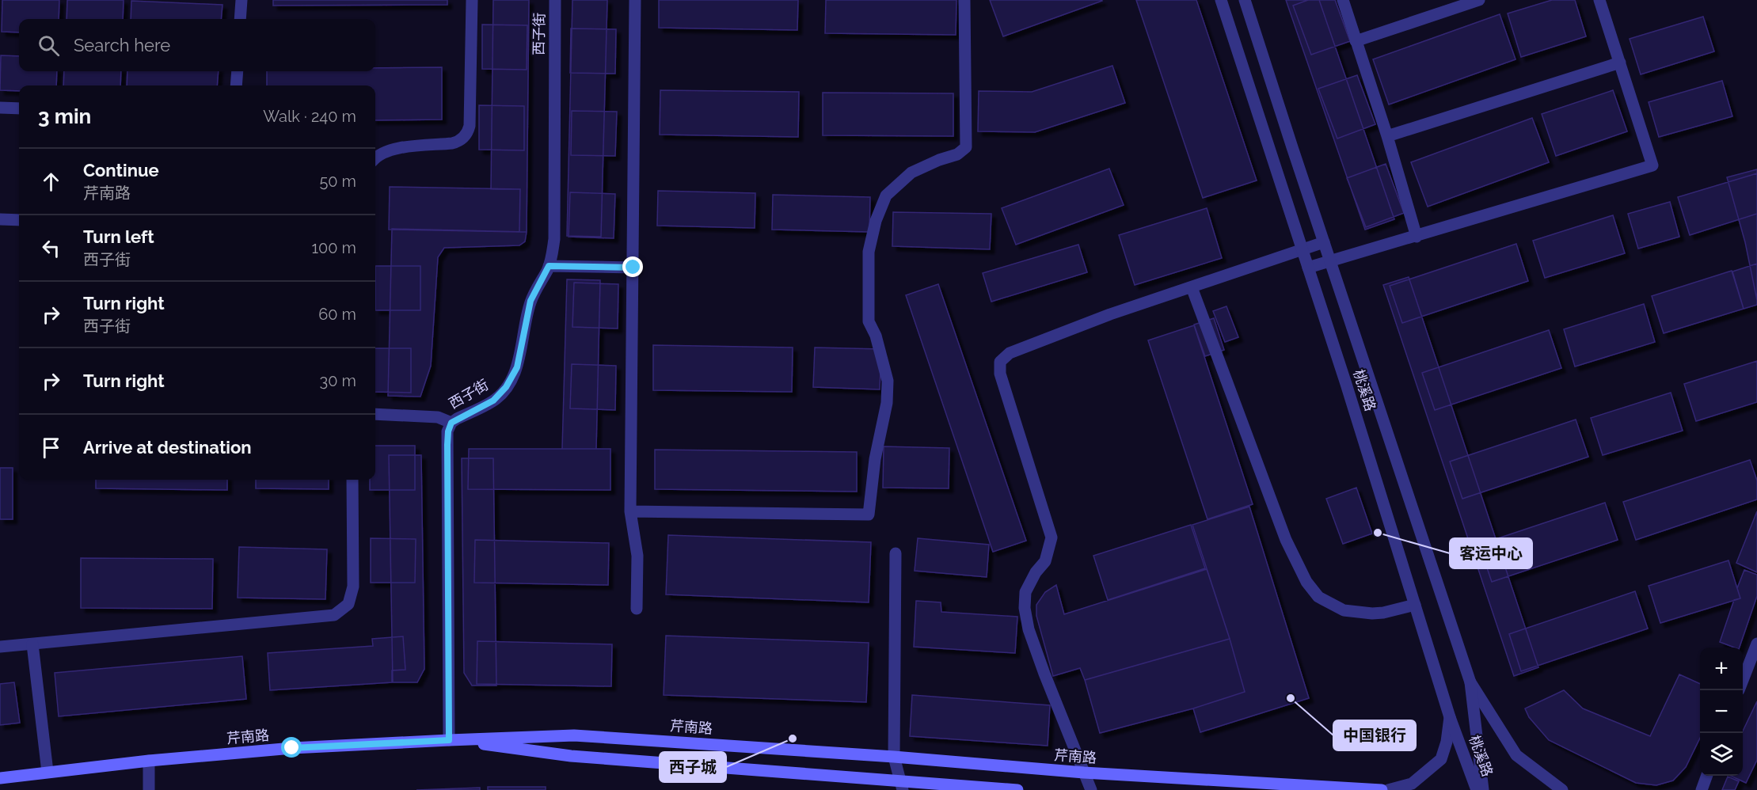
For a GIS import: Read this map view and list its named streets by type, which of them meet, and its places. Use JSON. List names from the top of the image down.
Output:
{
  "streets": {
    "main road": ["芹南路"],
    "street": ["西子街", "桃溪路"]
  },
  "crossings": [
    ["西子街", "芹南路"]
  ],
  "places": ["客运中心", "中国银行", "西子城"],
  "page": {
    "search": "Search here",
    "heading": ["3 min", "Walk · 240 m"],
    "list": [
      ["Continue", "芹南路", "50 m"],
      ["Turn left", "西子街", "100 m"],
      ["Turn right", "西子街", "60 m"],
      ["Turn right", "30 m"],
      "Arrive at destination"
    ],
    "map_buttons": ["+", "−"]
  }
}
